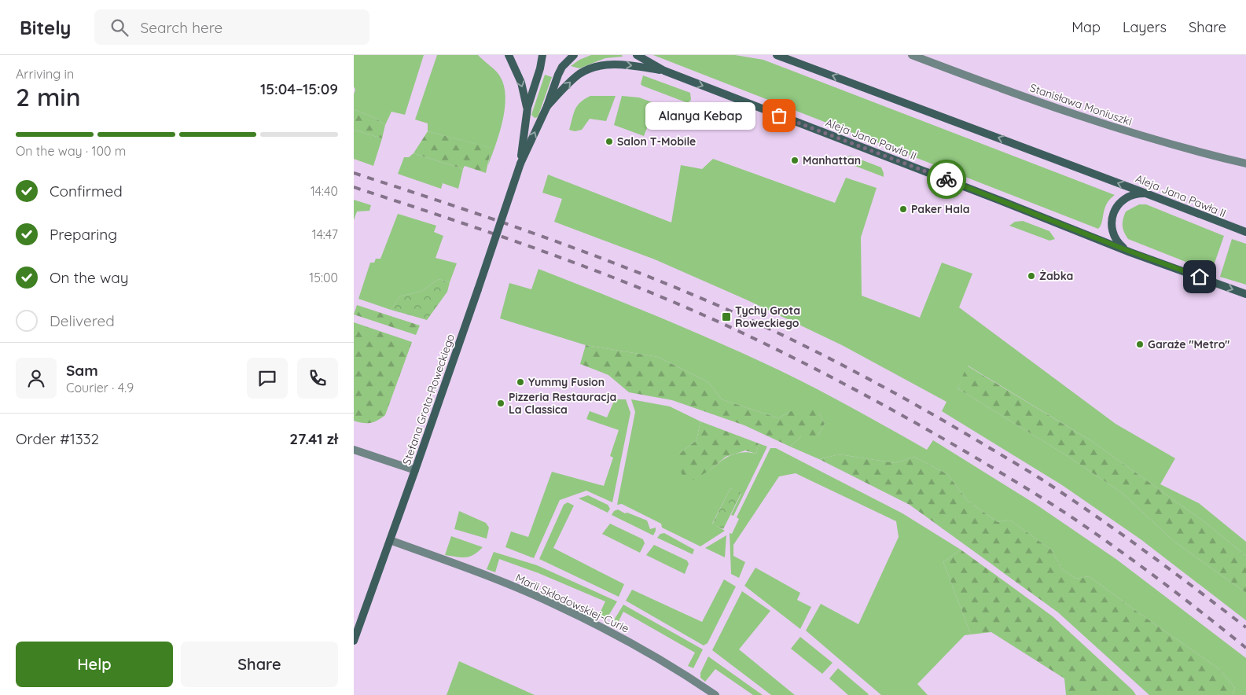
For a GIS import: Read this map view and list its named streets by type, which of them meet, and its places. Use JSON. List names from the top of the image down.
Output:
{
  "streets": {
    "street": [
      "Stanisława Moniuszki",
      "Aleja Jana Pawła II",
      "Stefana Grota-Roweckiego",
      "Marii Skłodowskiej-Curie"
    ]
  },
  "crossings": [
    ["Stefana Grota-Roweckiego", "Marii Skłodowskiej-Curie"]
  ],
  "places": {
    "other": [
      "Alanya Kebap",
      "Salon T-Mobile",
      "Manhattan",
      "Paker Hala",
      "Żabka",
      "Garaże \"Metro\"",
      "Yummy Fusion",
      "Pizzeria Restauracja La Classica"
    ],
    "transit": ["Tychy Grota Roweckiego"]
  },
  "page": {
    "header": "Bitely",
    "search": "Search here",
    "nav": ["Map", "Layers", "Share"],
    "heading": ["2 min", "Arriving in", "15:04–15:09"],
    "panel": [
      "Sam",
      "Courier · 4.9",
      "Order #1332",
      "27.41 zł"
    ],
    "bubble": "Alanya Kebap",
    "bar": "On the way · 100 m",
    "list": [
      ["Confirmed", "14:40"],
      ["Preparing", "14:47"],
      ["On the way", "15:00"],
      "Delivered"
    ],
    "buttons": ["Help", "Share"]
  }
}
